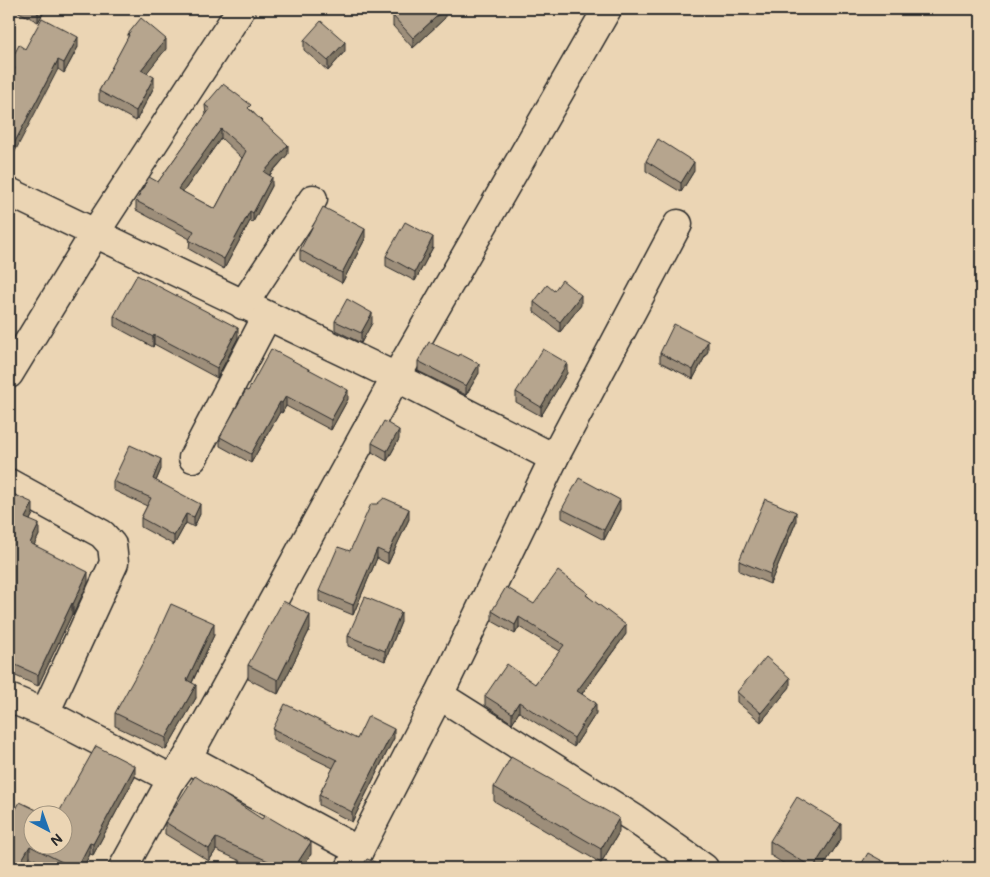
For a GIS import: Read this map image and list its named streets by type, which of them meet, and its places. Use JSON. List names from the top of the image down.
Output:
{
  "north": "bottom right"
}
